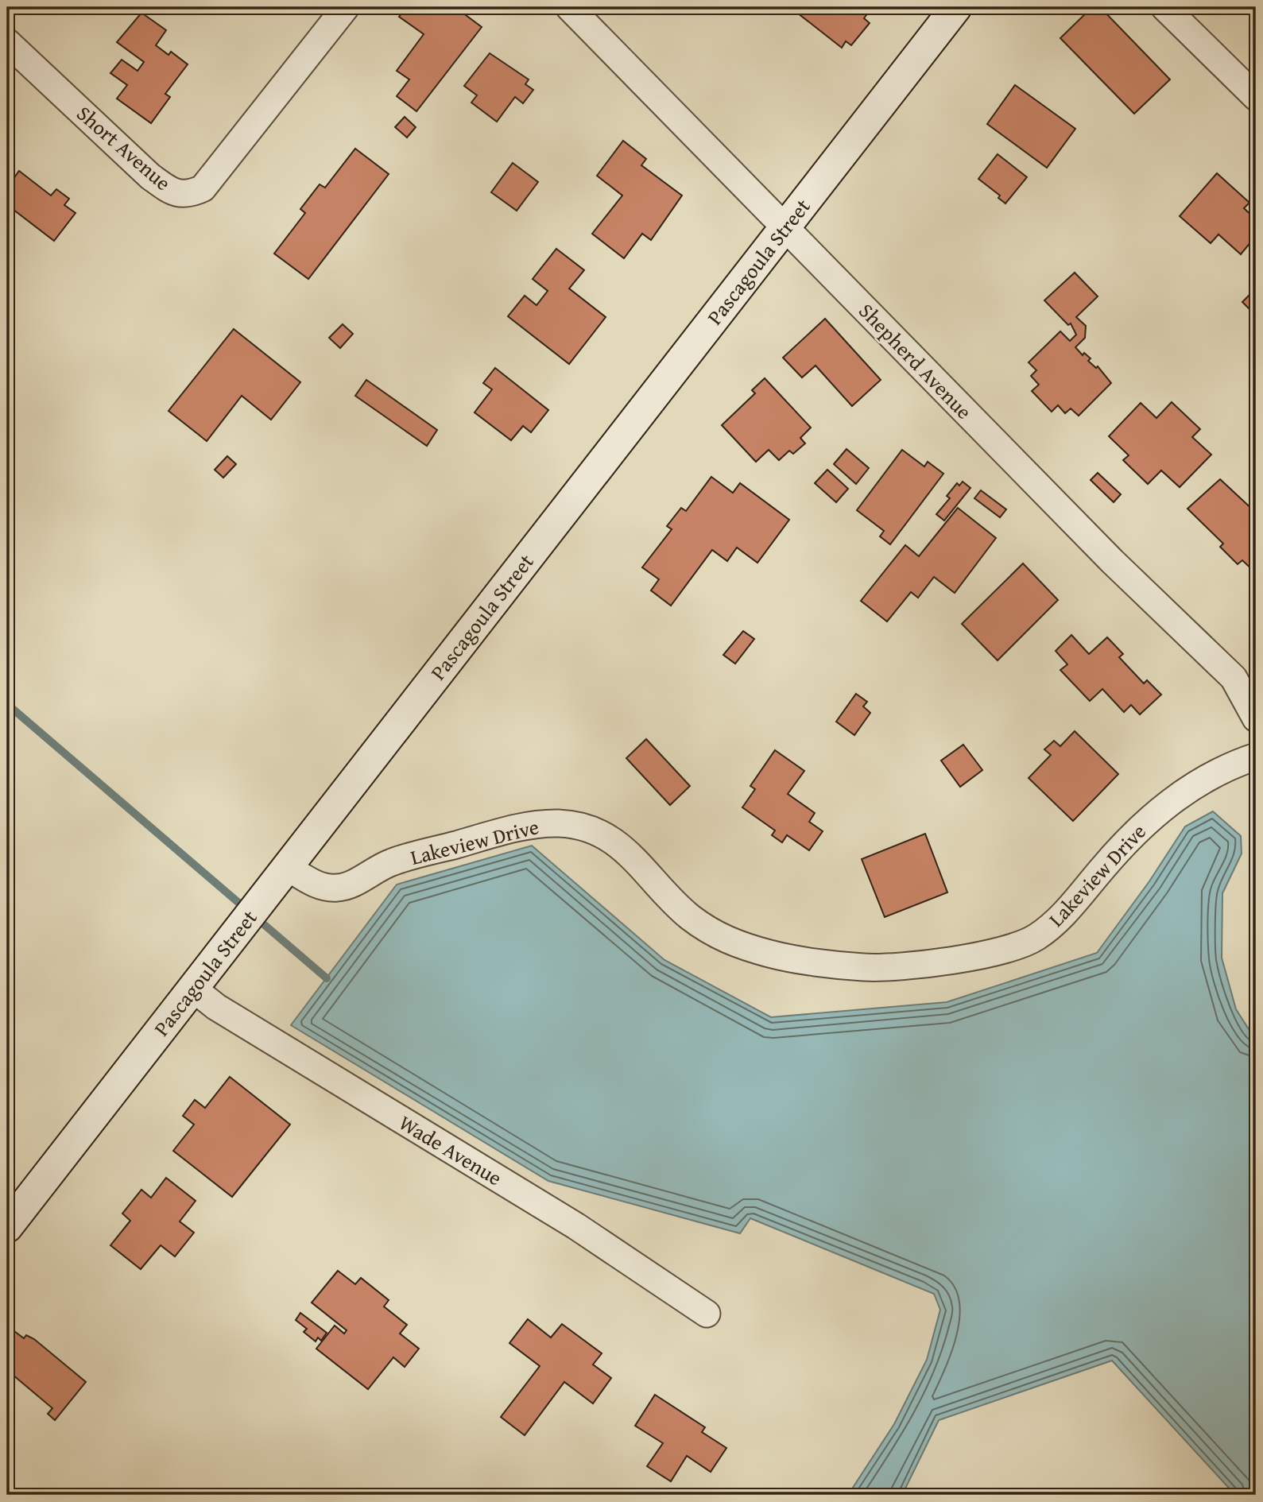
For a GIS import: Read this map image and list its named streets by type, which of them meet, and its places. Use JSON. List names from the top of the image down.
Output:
{
  "streets": {
    "street": [
      "Short Avenue",
      "Pascagoula Street",
      "Shepherd Avenue",
      "Lakeview Drive",
      "Wade Avenue"
    ]
  },
  "crossings": [
    ["Pascagoula Street", "Shepherd Avenue"],
    ["Pascagoula Street", "Lakeview Drive"],
    ["Pascagoula Street", "Wade Avenue"]
  ]
}
